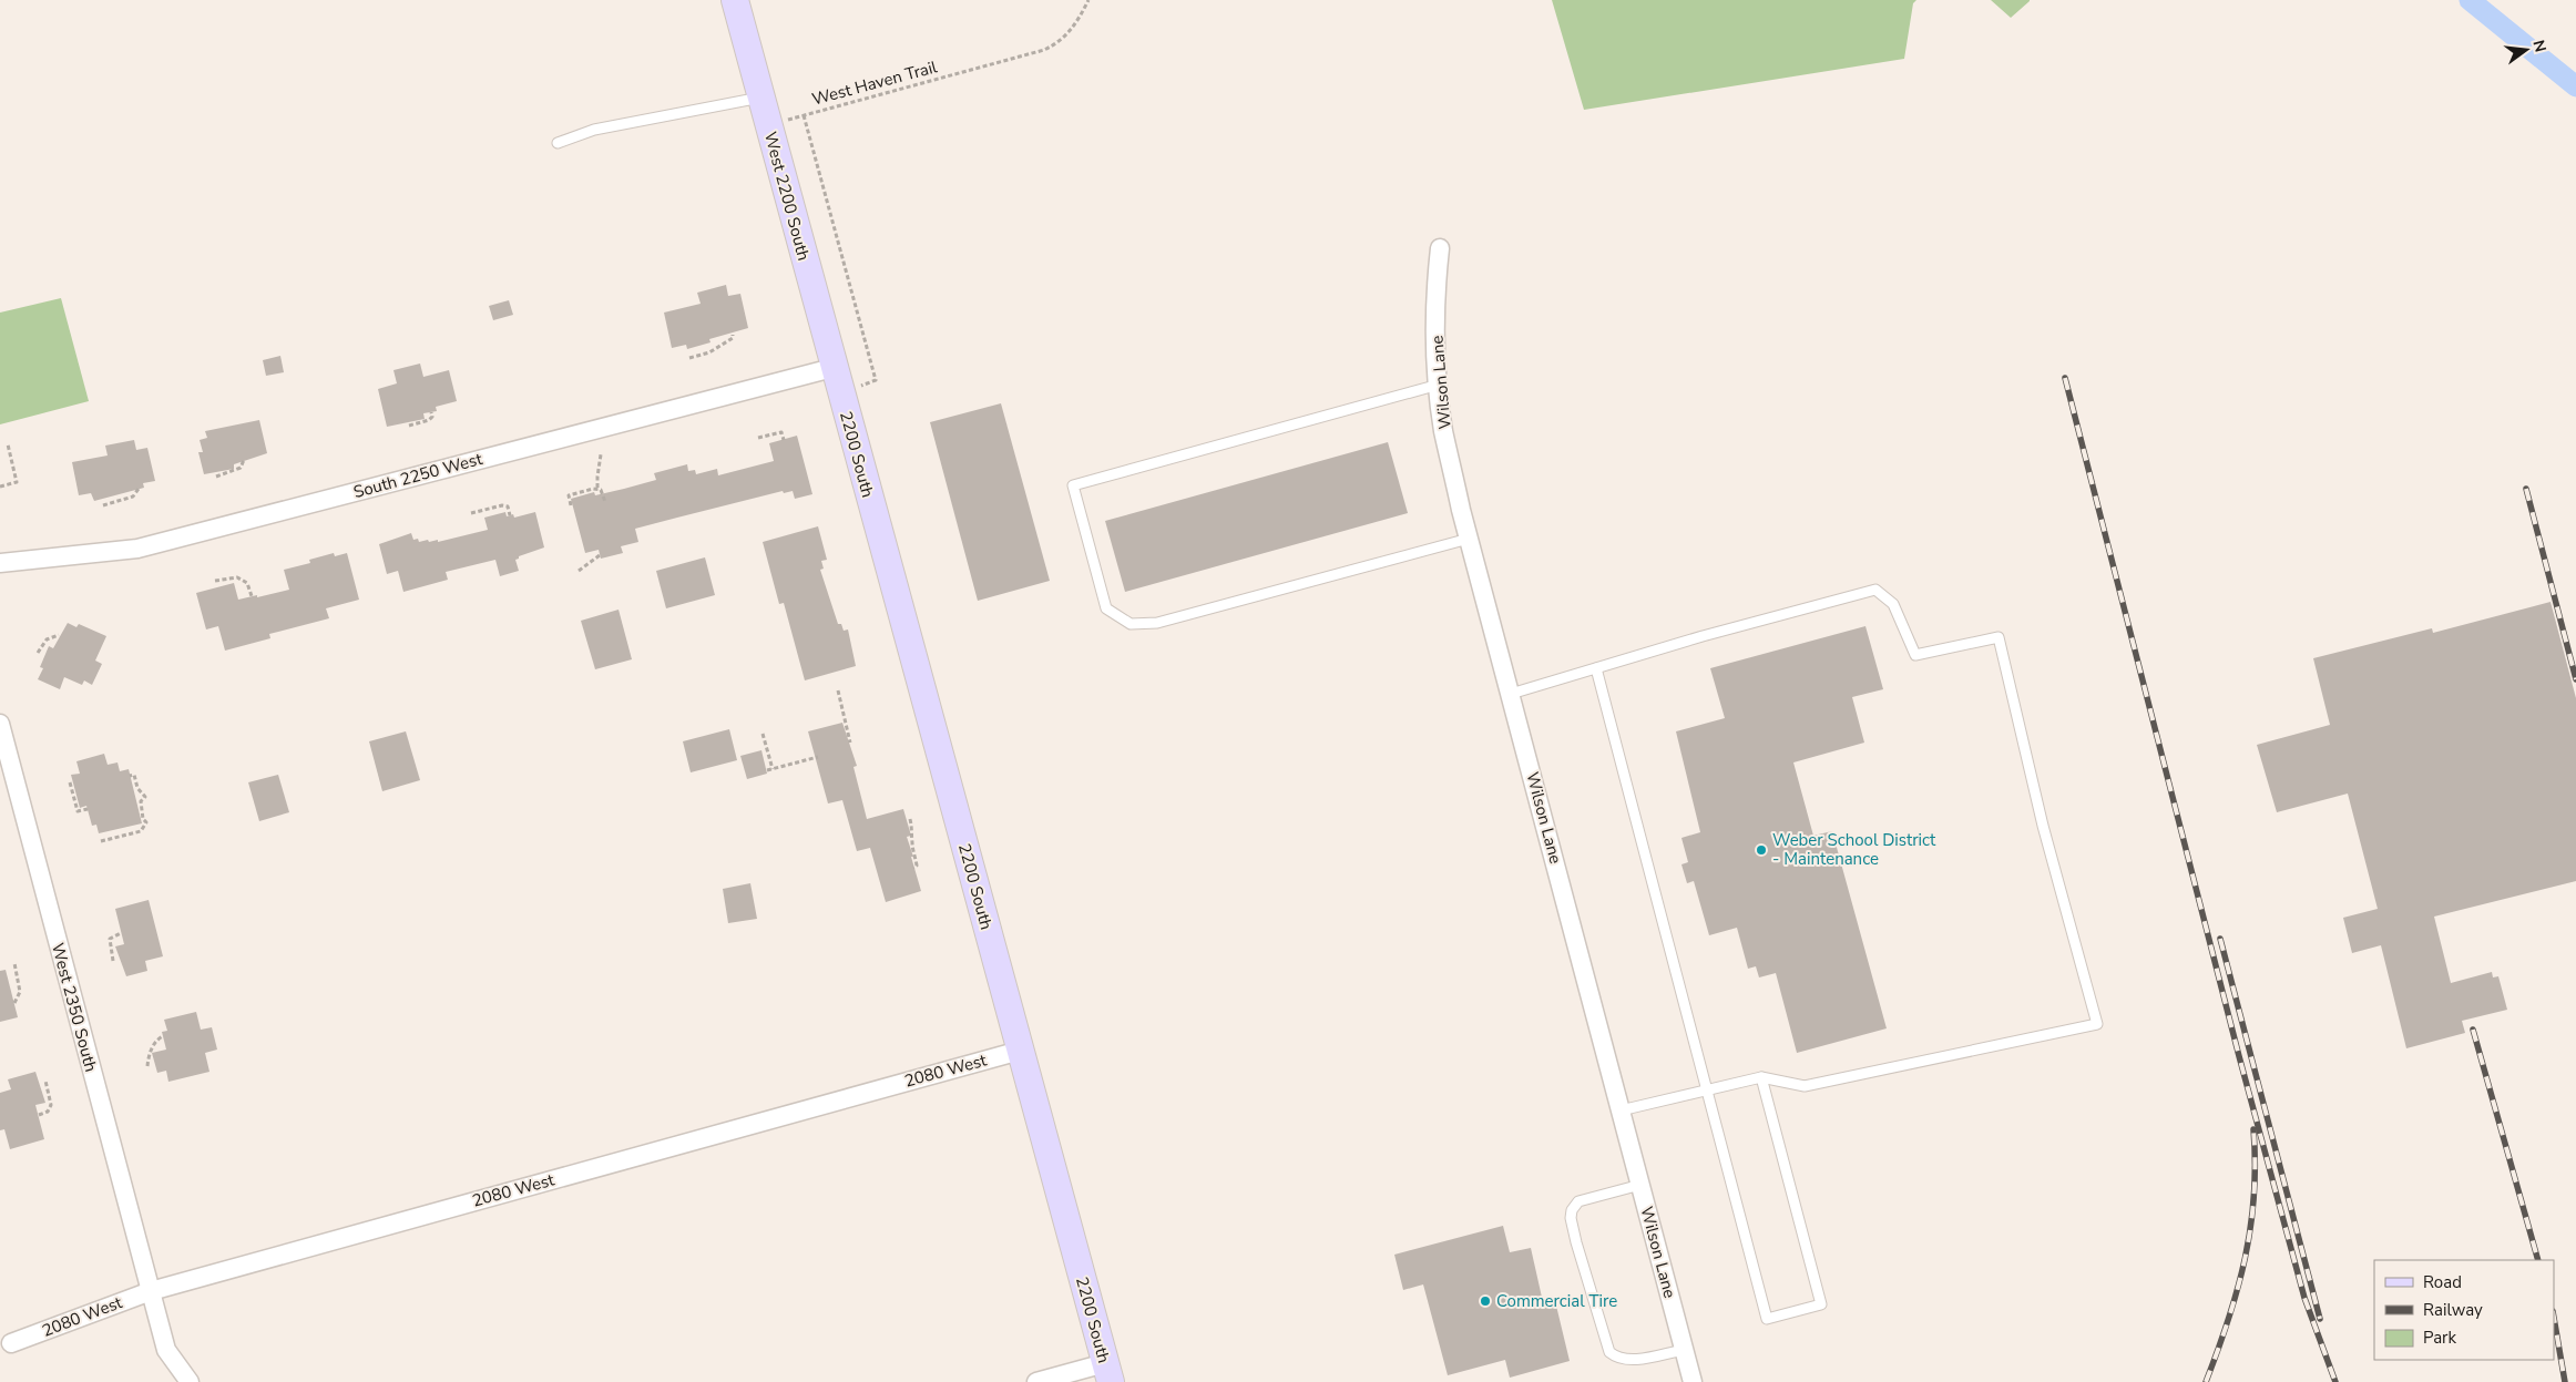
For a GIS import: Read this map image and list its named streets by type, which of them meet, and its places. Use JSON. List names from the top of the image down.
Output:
{
  "streets": {
    "street": [
      "West 2200 South",
      "Wilson Lane",
      "2200 South",
      "South 2250 West",
      "West 2350 South",
      "2080 West"
    ],
    "path": ["West Haven Trail"]
  },
  "crossings": [
    ["West Haven Trail", "West 2200 South"],
    ["West Haven Trail", "2200 South"],
    ["West Haven Trail", "South 2250 West"],
    ["West 2200 South", "2200 South"],
    ["West 2200 South", "South 2250 West"],
    ["2200 South", "South 2250 West"],
    ["2200 South", "2080 West"],
    ["West 2350 South", "2080 West"]
  ],
  "places": ["Weber School District - Maintenance", "Commercial Tire"],
  "legend": ["Road", "Railway", "Park"],
  "north": "right"
}
